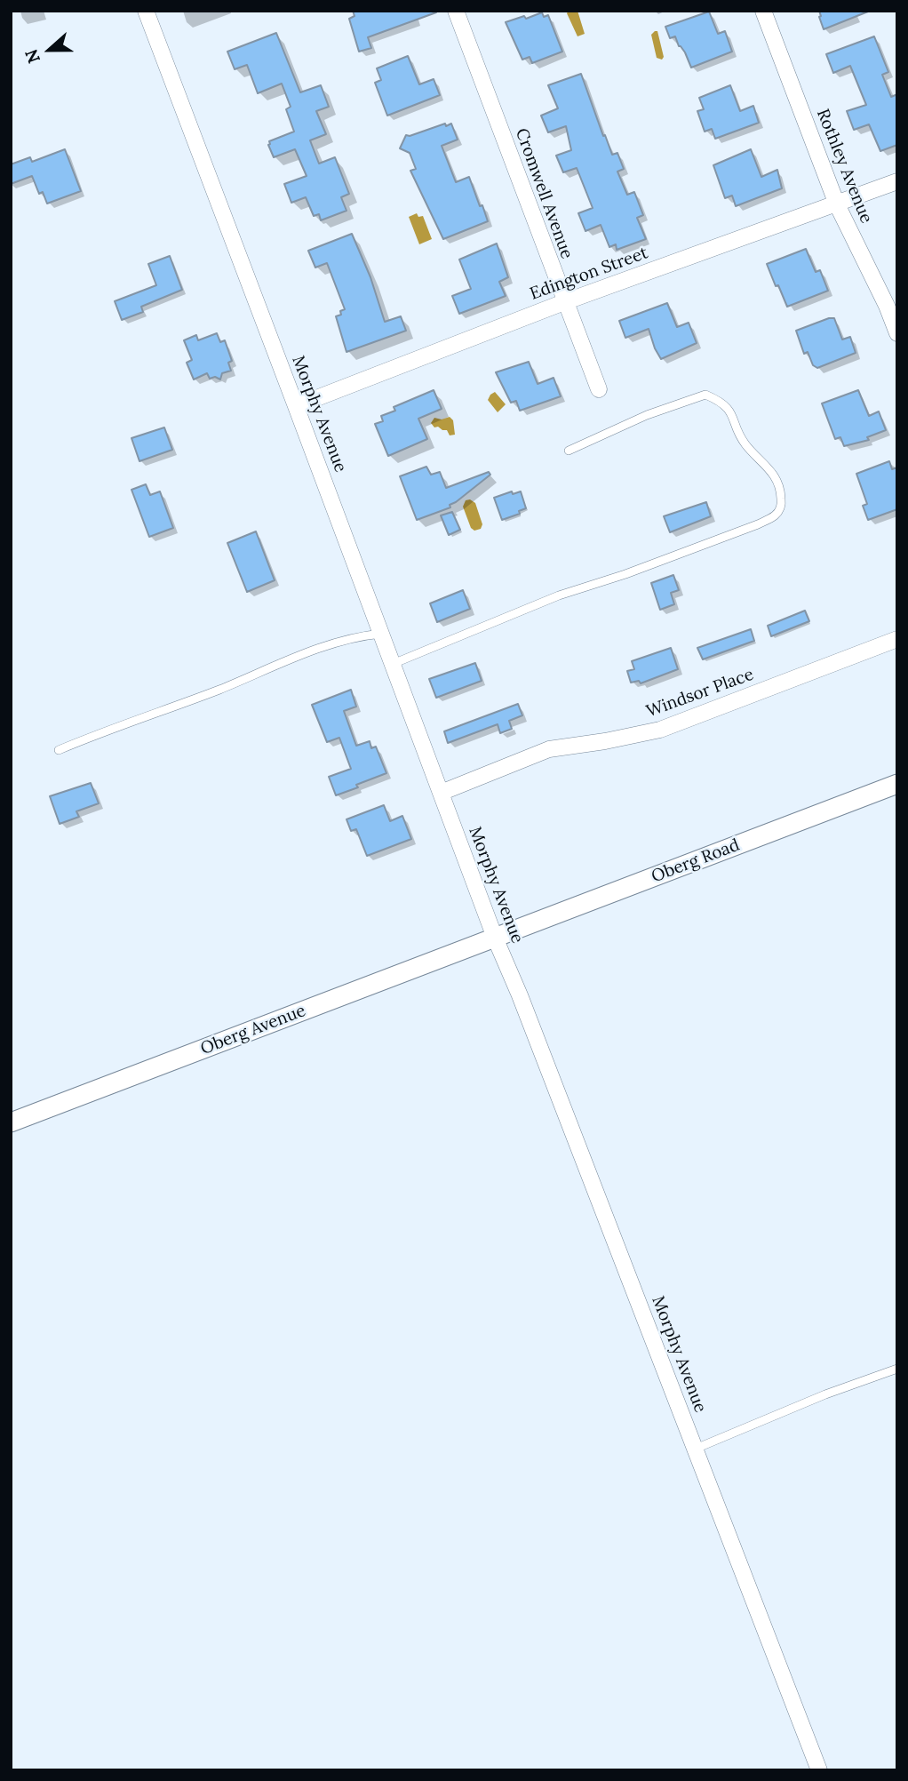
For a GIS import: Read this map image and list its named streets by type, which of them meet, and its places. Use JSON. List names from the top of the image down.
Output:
{
  "streets": {
    "street": [
      "Rothley Avenue",
      "Cromwell Avenue",
      "Edington Street",
      "Morphy Avenue",
      "Windsor Place",
      "Oberg Road",
      "Oberg Avenue"
    ]
  },
  "crossings": [
    ["Rothley Avenue", "Edington Street"],
    ["Cromwell Avenue", "Edington Street"],
    ["Edington Street", "Morphy Avenue"],
    ["Morphy Avenue", "Windsor Place"],
    ["Morphy Avenue", "Oberg Road"],
    ["Morphy Avenue", "Oberg Avenue"],
    ["Oberg Road", "Oberg Avenue"]
  ],
  "north": "left"
}
